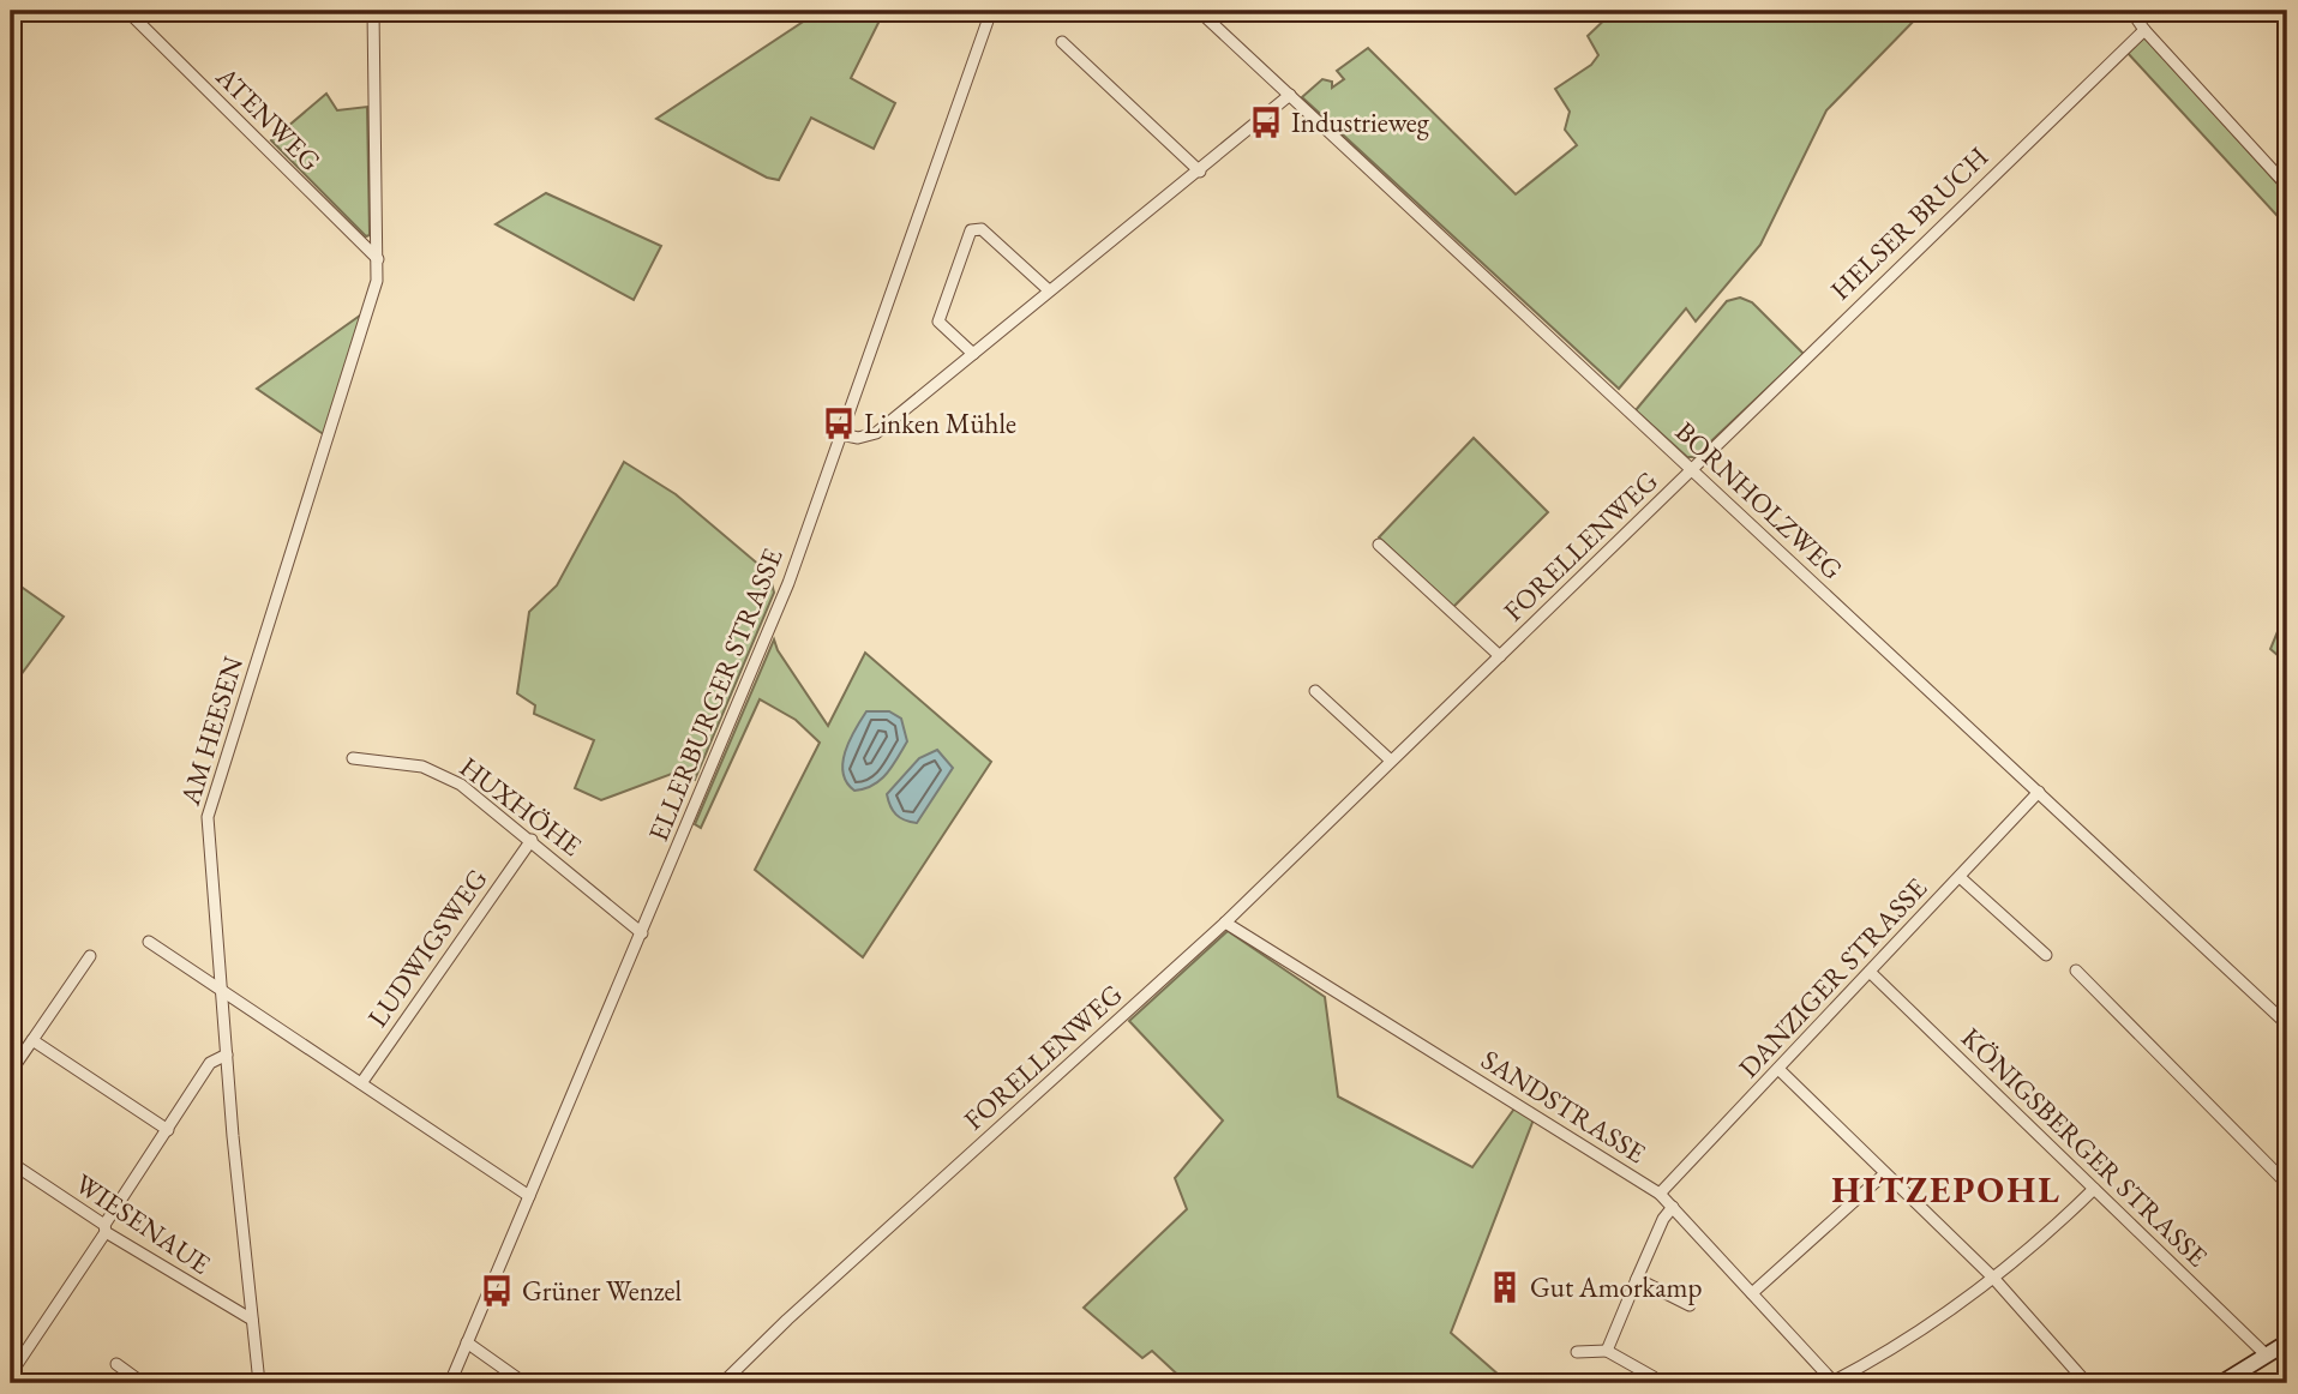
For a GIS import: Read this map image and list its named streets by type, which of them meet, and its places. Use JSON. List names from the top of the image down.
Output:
{
  "streets": {
    "street": [
      "ATENWEG",
      "HELSER BRUCH",
      "BORNHOLZWEG",
      "FORELLENWEG",
      "ELLERBURGER STRASSE",
      "AM HEESEN",
      "HUXHÖHE",
      "LUDWIGSWEG",
      "DANZIGER STRASSE",
      "SANDSTRASSE",
      "KÖNIGSBERGER STRASSE",
      "WIESENAUE"
    ]
  },
  "crossings": [
    ["ATENWEG", "AM HEESEN"],
    ["HELSER BRUCH", "BORNHOLZWEG"],
    ["HELSER BRUCH", "FORELLENWEG"],
    ["BORNHOLZWEG", "FORELLENWEG"],
    ["BORNHOLZWEG", "DANZIGER STRASSE"],
    ["FORELLENWEG", "SANDSTRASSE"],
    ["ELLERBURGER STRASSE", "HUXHÖHE"],
    ["AM HEESEN", "WIESENAUE"],
    ["HUXHÖHE", "LUDWIGSWEG"],
    ["DANZIGER STRASSE", "SANDSTRASSE"],
    ["DANZIGER STRASSE", "KÖNIGSBERGER STRASSE"]
  ],
  "districts": ["HITZEPOHL"],
  "places": {
    "bus stop": ["Industrieweg", "Linken Mühle", "Grüner Wenzel"],
    "building": ["Gut Amorkamp"]
  }
}
